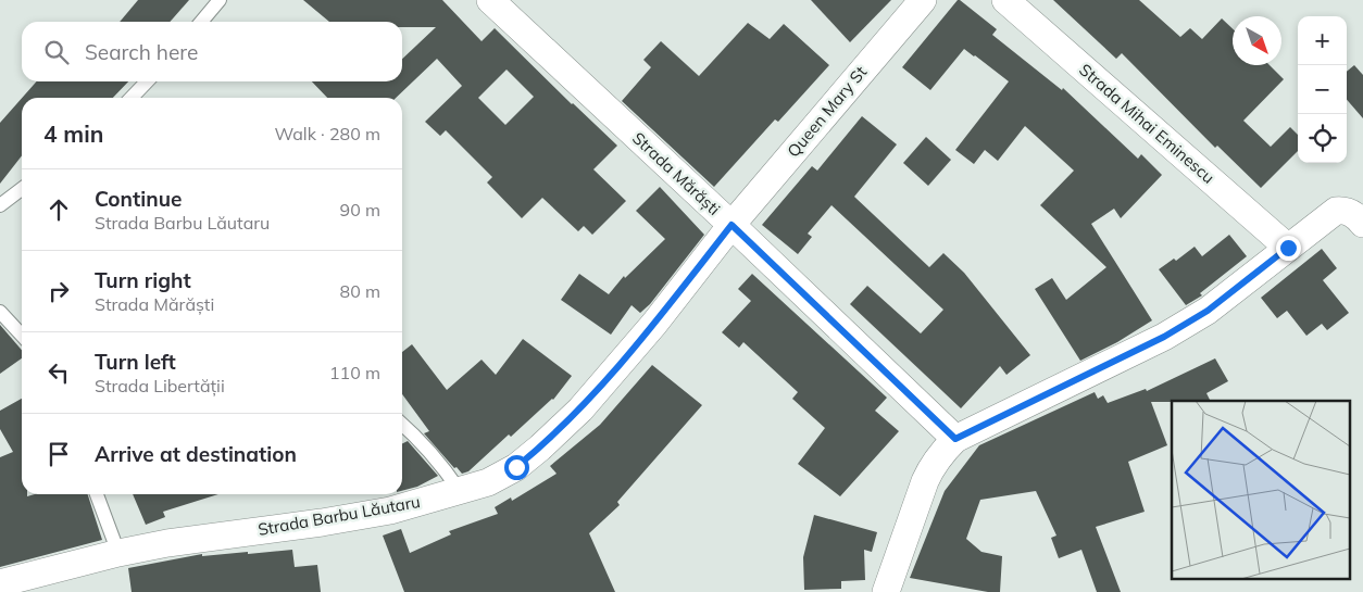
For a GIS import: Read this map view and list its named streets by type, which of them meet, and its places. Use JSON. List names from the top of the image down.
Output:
{
  "streets": {
    "street": [
      "Queen Mary St",
      "Strada Mihai Eminescu",
      "Strada Mărăști",
      "Strada Barbu Lăutaru"
    ]
  },
  "crossings": [
    ["Queen Mary St", "Strada Mărăști"],
    ["Queen Mary St", "Strada Barbu Lăutaru"],
    ["Strada Mărăști", "Strada Barbu Lăutaru"]
  ],
  "north": "bottom right",
  "page": {
    "map_buttons": ["+", "−"],
    "search": "Search here",
    "heading": ["4 min", "Walk · 280 m"],
    "list": [
      ["Continue", "Strada Barbu Lăutaru", "90 m"],
      ["Turn right", "Strada Mărăști", "80 m"],
      ["Turn left", "Strada Libertății", "110 m"],
      "Arrive at destination"
    ]
  }
}
